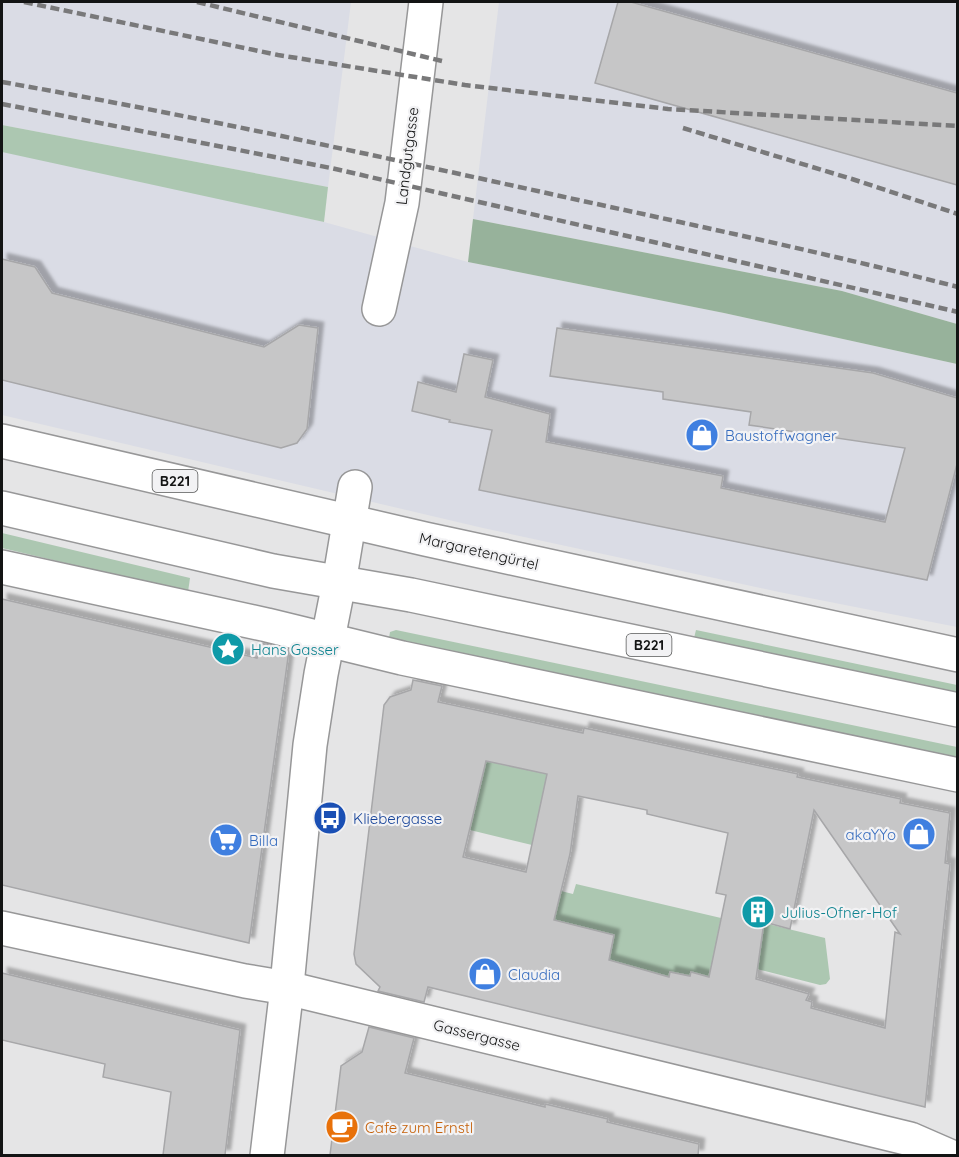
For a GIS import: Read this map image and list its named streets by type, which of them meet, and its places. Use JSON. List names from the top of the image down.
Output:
{
  "streets": {
    "street": [
      "Landgutgasse",
      "B221",
      "Margaretengürtel",
      "Gassergasse"
    ]
  },
  "places": {
    "shop": ["Baustoffwagner", "akaYYo", "Claudia"],
    "place": ["Hans Gasser"],
    "bus stop": ["Kliebergasse"],
    "supermarket": ["Billa"],
    "building": ["Julius-Ofner-Hof"],
    "cafe": ["Cafe zum Ernstl"]
  }
}
